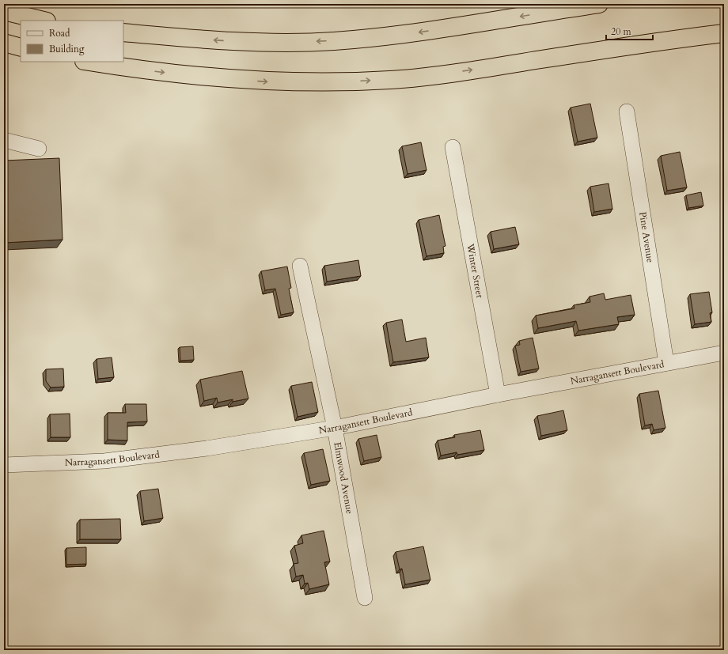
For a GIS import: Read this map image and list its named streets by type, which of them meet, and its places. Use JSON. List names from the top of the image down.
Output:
{
  "streets": {
    "street": [
      "Pine Avenue",
      "Winter Street",
      "Narragansett Boulevard",
      "Elmwood Avenue"
    ]
  },
  "crossings": [
    ["Pine Avenue", "Narragansett Boulevard"],
    ["Winter Street", "Narragansett Boulevard"],
    ["Narragansett Boulevard", "Elmwood Avenue"]
  ],
  "legend": ["Road", "Building"],
  "scale_bar": "20 m"
}
